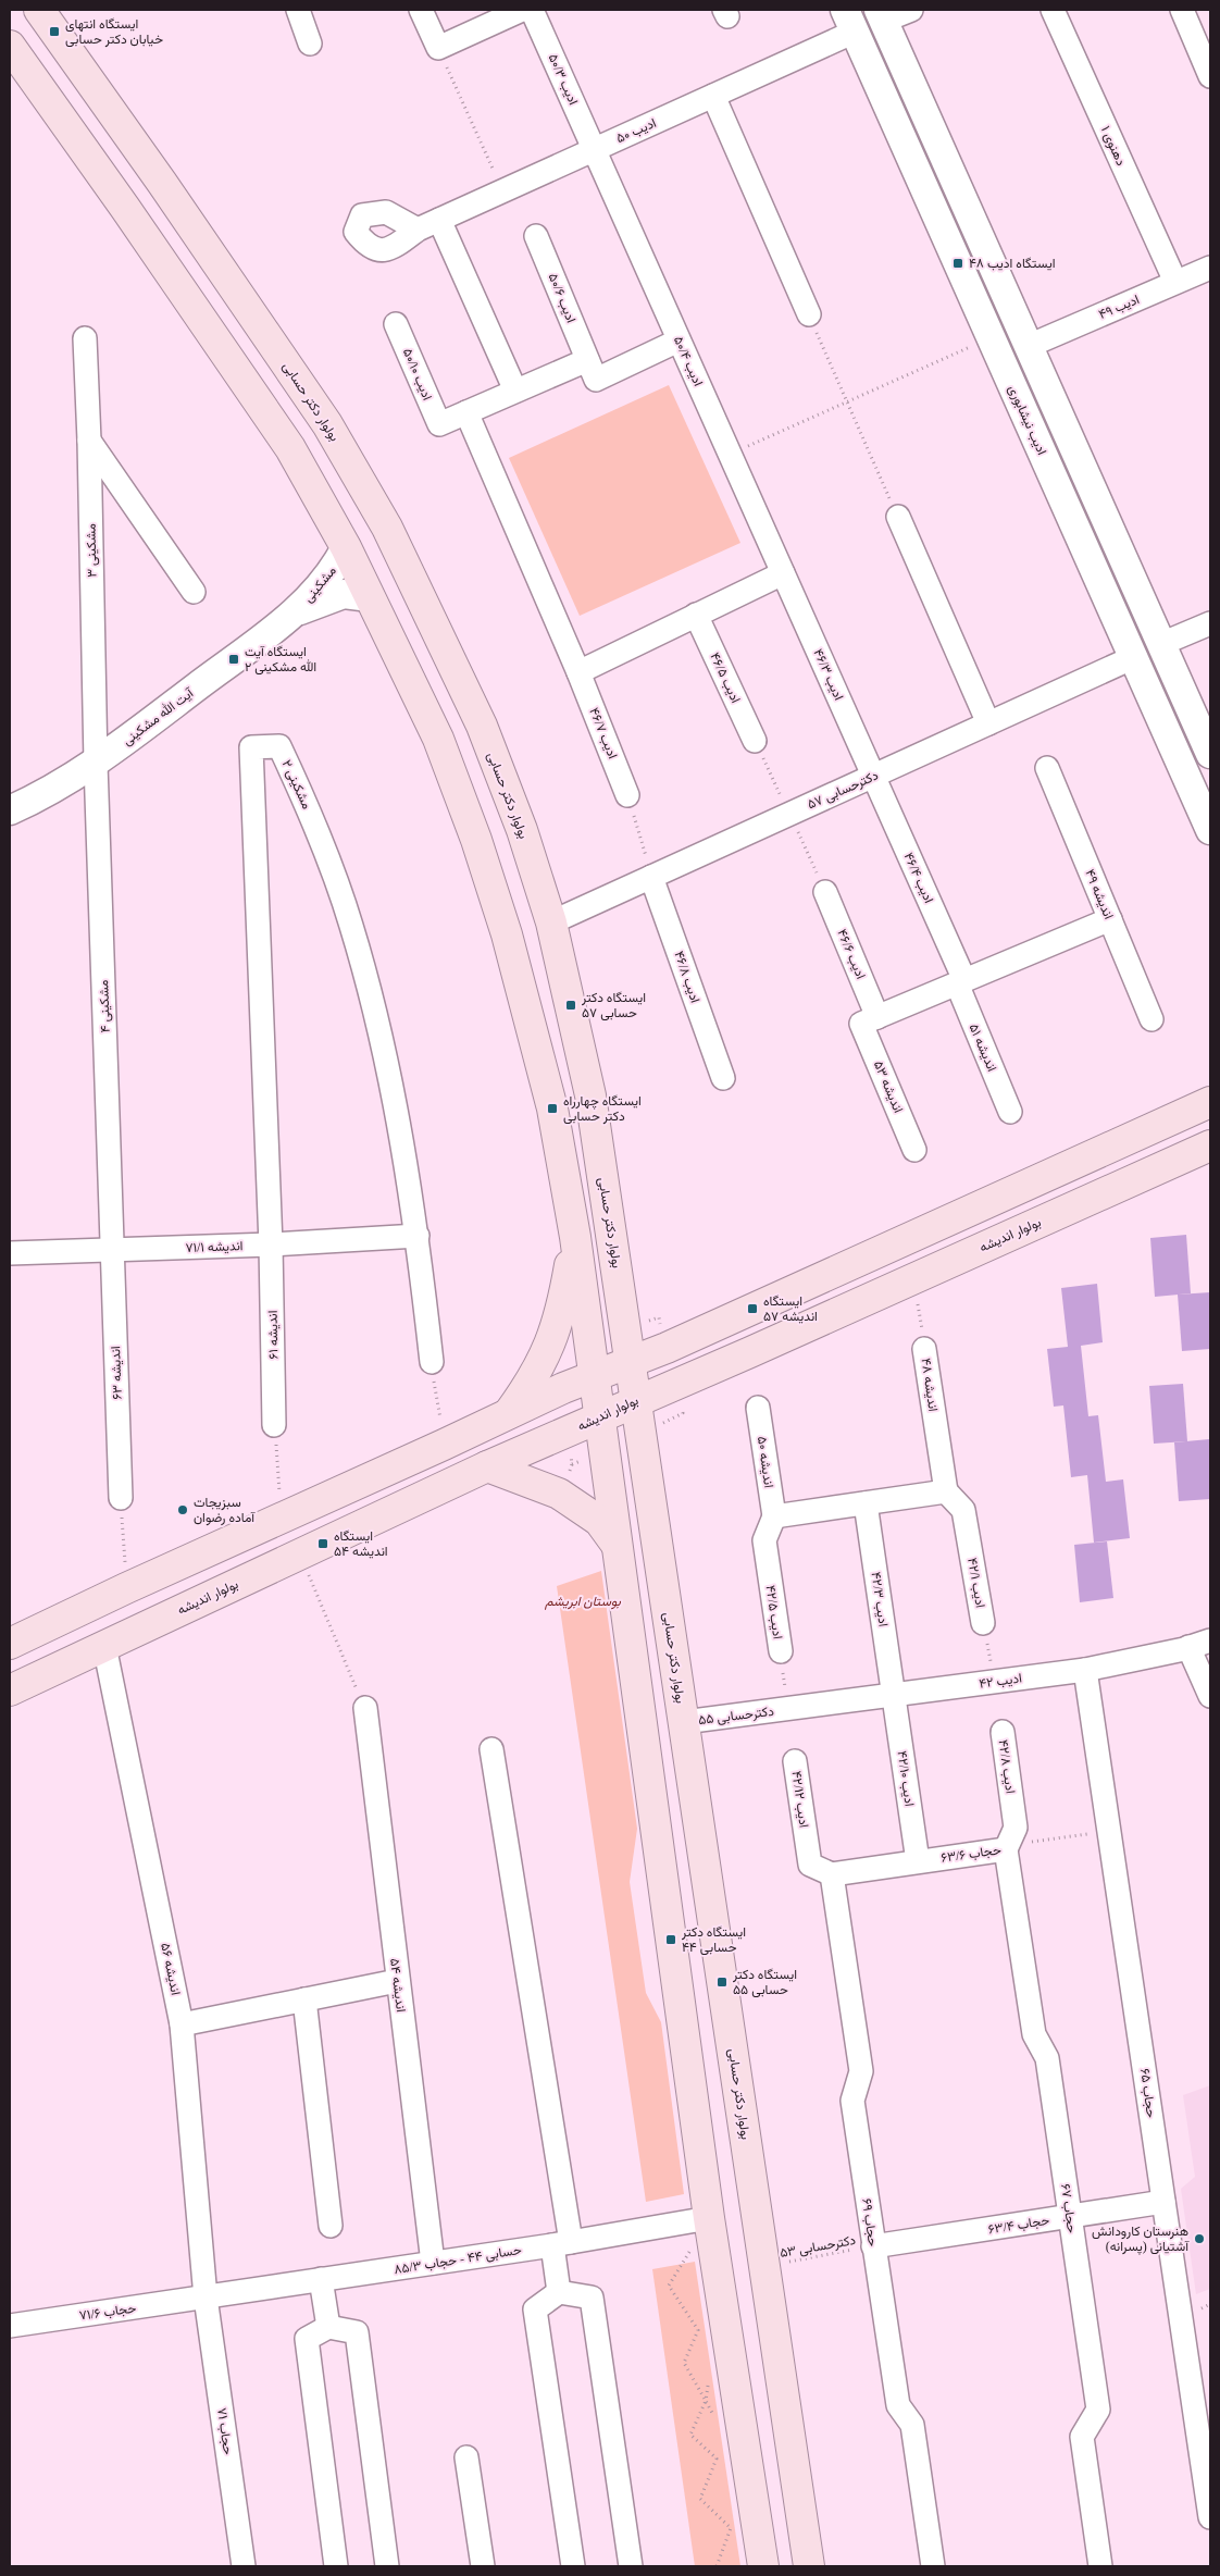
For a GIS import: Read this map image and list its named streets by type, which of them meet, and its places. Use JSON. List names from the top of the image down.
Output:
{
  "streets": {
    "main road": ["بولوار دکتر حسابی", "بولوار اندیشه"],
    "street": [
      "ادیب ۵۰/۳",
      "ادیب ۵۰",
      "دهنوی ۱",
      "ادیب ۵۰/۶",
      "ادیب ۴۹",
      "ادیب ۵۰/۴",
      "ادیب ۵۰/۱۰",
      "ادیب نیشابوری",
      "مشکینی ۳",
      "مشکینی",
      "ادیب ۴۶/۳",
      "ادیب ۴۶/۵",
      "آیت الله مشکینی",
      "ادیب ۴۶/۷",
      "مشکینی ۲",
      "دکترحسابی ۵۷",
      "ادیب ۴۶/۴",
      "اندیشه ۴۹",
      "ادیب ۴۶/۶",
      "ادیب ۴۶/۸",
      "مشکینی ۴",
      "اندیشه ۵۱",
      "اندیشه ۵۳",
      "اندیشه ۷۱/۱",
      "اندیشه ۶۱",
      "اندیشه ۶۳",
      "اندیشه ۴۸",
      "اندیشه ۵۰",
      "ادیب ۴۲/۱",
      "ادیب ۴۲/۳",
      "ادیب ۴۲/۵",
      "ادیب ۴۲",
      "دکترحسابی ۵۵",
      "ادیب ۴۲/۸",
      "ادیب ۴۲/۱۰",
      "ادیب ۴۲/۱۲",
      "حجاب ۶۳/۶",
      "اندیشه ۵۶",
      "اندیشه ۵۴",
      "حجاب ۶۵",
      "حجاب ۶۷",
      "حجاب ۶۹",
      "حجاب ۶۳/۴",
      "حسابی ۴۴ - حجاب ۸۵/۳",
      "حجاب ۷۱/۶",
      "حجاب ۷۱"
    ],
    "path": ["دکترحسابی ۵۳"]
  },
  "crossings": [
    ["ادیب ۵۰/۳", "ادیب ۵۰"],
    ["ادیب ۵۰/۳", "ادیب ۵۰/۴"],
    ["ادیب ۵۰", "ادیب ۵۰/۴"],
    ["ادیب ۵۰", "ادیب نیشابوری"],
    ["دهنوی ۱", "ادیب ۴۹"],
    ["ادیب ۵۰/۶", "ادیب ۵۰/۴"],
    ["ادیب ۵۰/۴", "ادیب ۴۶/۳"],
    ["ادیب ۵۰/۱۰", "ادیب ۴۶/۷"],
    ["بولوار دکتر حسابی", "دکترحسابی ۵۷"],
    ["بولوار دکتر حسابی", "بولوار اندیشه"],
    ["بولوار دکتر حسابی", "دکترحسابی ۵۵"],
    ["بولوار دکتر حسابی", "دکترحسابی ۵۳"],
    ["ادیب نیشابوری", "دکترحسابی ۵۷"],
    ["مشکینی ۳", "آیت الله مشکینی"],
    ["مشکینی ۳", "مشکینی ۴"],
    ["مشکینی", "آیت الله مشکینی"],
    ["ادیب ۴۶/۳", "دکترحسابی ۵۷"],
    ["ادیب ۴۶/۳", "ادیب ۴۶/۴"],
    ["آیت الله مشکینی", "مشکینی ۴"],
    ["مشکینی ۲", "اندیشه ۷۱/۱"],
    ["مشکینی ۲", "اندیشه ۶۱"],
    ["دکترحسابی ۵۷", "ادیب ۴۶/۴"],
    ["دکترحسابی ۵۷", "ادیب ۴۶/۸"],
    ["ادیب ۴۶/۴", "اندیشه ۵۱"],
    ["ادیب ۴۶/۶", "اندیشه ۵۳"],
    ["مشکینی ۴", "اندیشه ۷۱/۱"],
    ["مشکینی ۴", "اندیشه ۶۳"],
    ["بولوار اندیشه", "اندیشه ۴۸"],
    ["بولوار اندیشه", "اندیشه ۵۶"],
    ["اندیشه ۷۱/۱", "اندیشه ۶۱"],
    ["اندیشه ۷۱/۱", "اندیشه ۶۳"],
    ["اندیشه ۴۸", "ادیب ۴۲/۱"],
    ["اندیشه ۵۰", "ادیب ۴۲/۵"],
    ["ادیب ۴۲/۱", "ادیب ۴۲"],
    ["ادیب ۴۲/۳", "ادیب ۴۲"],
    ["ادیب ۴۲/۳", "ادیب ۴۲/۱۰"],
    ["ادیب ۴۲/۵", "ادیب ۴۲"],
    ["ادیب ۴۲/۵", "دکترحسابی ۵۵"],
    ["ادیب ۴۲", "دکترحسابی ۵۵"],
    ["ادیب ۴۲", "ادیب ۴۲/۱۰"],
    ["ادیب ۴۲", "حجاب ۶۵"],
    ["ادیب ۴۲/۸", "حجاب ۶۳/۶"],
    ["ادیب ۴۲/۸", "حجاب ۶۷"],
    ["ادیب ۴۲/۱۰", "حجاب ۶۳/۶"],
    ["ادیب ۴۲/۱۲", "حجاب ۶۳/۶"],
    ["ادیب ۴۲/۱۲", "حجاب ۶۹"],
    ["حجاب ۶۳/۶", "حجاب ۶۵"],
    ["حجاب ۶۳/۶", "حجاب ۶۷"],
    ["حجاب ۶۳/۶", "حجاب ۶۹"],
    ["اندیشه ۵۶", "حسابی ۴۴ - حجاب ۸۵/۳"],
    ["اندیشه ۵۶", "حجاب ۷۱/۶"],
    ["اندیشه ۵۶", "حجاب ۷۱"],
    ["اندیشه ۵۴", "حسابی ۴۴ - حجاب ۸۵/۳"],
    ["حجاب ۶۵", "حجاب ۶۳/۴"],
    ["حجاب ۶۷", "حجاب ۶۳/۴"],
    ["حجاب ۶۹", "حجاب ۶۳/۴"],
    ["حجاب ۶۹", "دکترحسابی ۵۳"],
    ["حجاب ۶۳/۴", "دکترحسابی ۵۳"],
    ["حسابی ۴۴ - حجاب ۸۵/۳", "حجاب ۷۱/۶"],
    ["حسابی ۴۴ - حجاب ۸۵/۳", "حجاب ۷۱"],
    ["حجاب ۷۱/۶", "حجاب ۷۱"]
  ],
  "parks": ["بوستان ابریشم"],
  "places": {
    "transit": [
      "ایستگاه انتهای خیابان دکتر حسابی",
      "ایستگاه ادیب ۴۸",
      "ایستگاه آیت الله مشکینی ۲",
      "ایستگاه دکتر حسابی ۵۷",
      "ایستگاه چهارراه دکتر حسابی",
      "ایستگاه اندیشه ۵۷",
      "ایستگاه اندیشه ۵۴",
      "ایستگاه دکتر حسابی ۴۴",
      "ایستگاه دکتر حسابی ۵۵"
    ],
    "other": ["سبزیجات آماده رضوان", "هنرستان کارودانش آشتیانی (پسرانه)"]
  }
}
